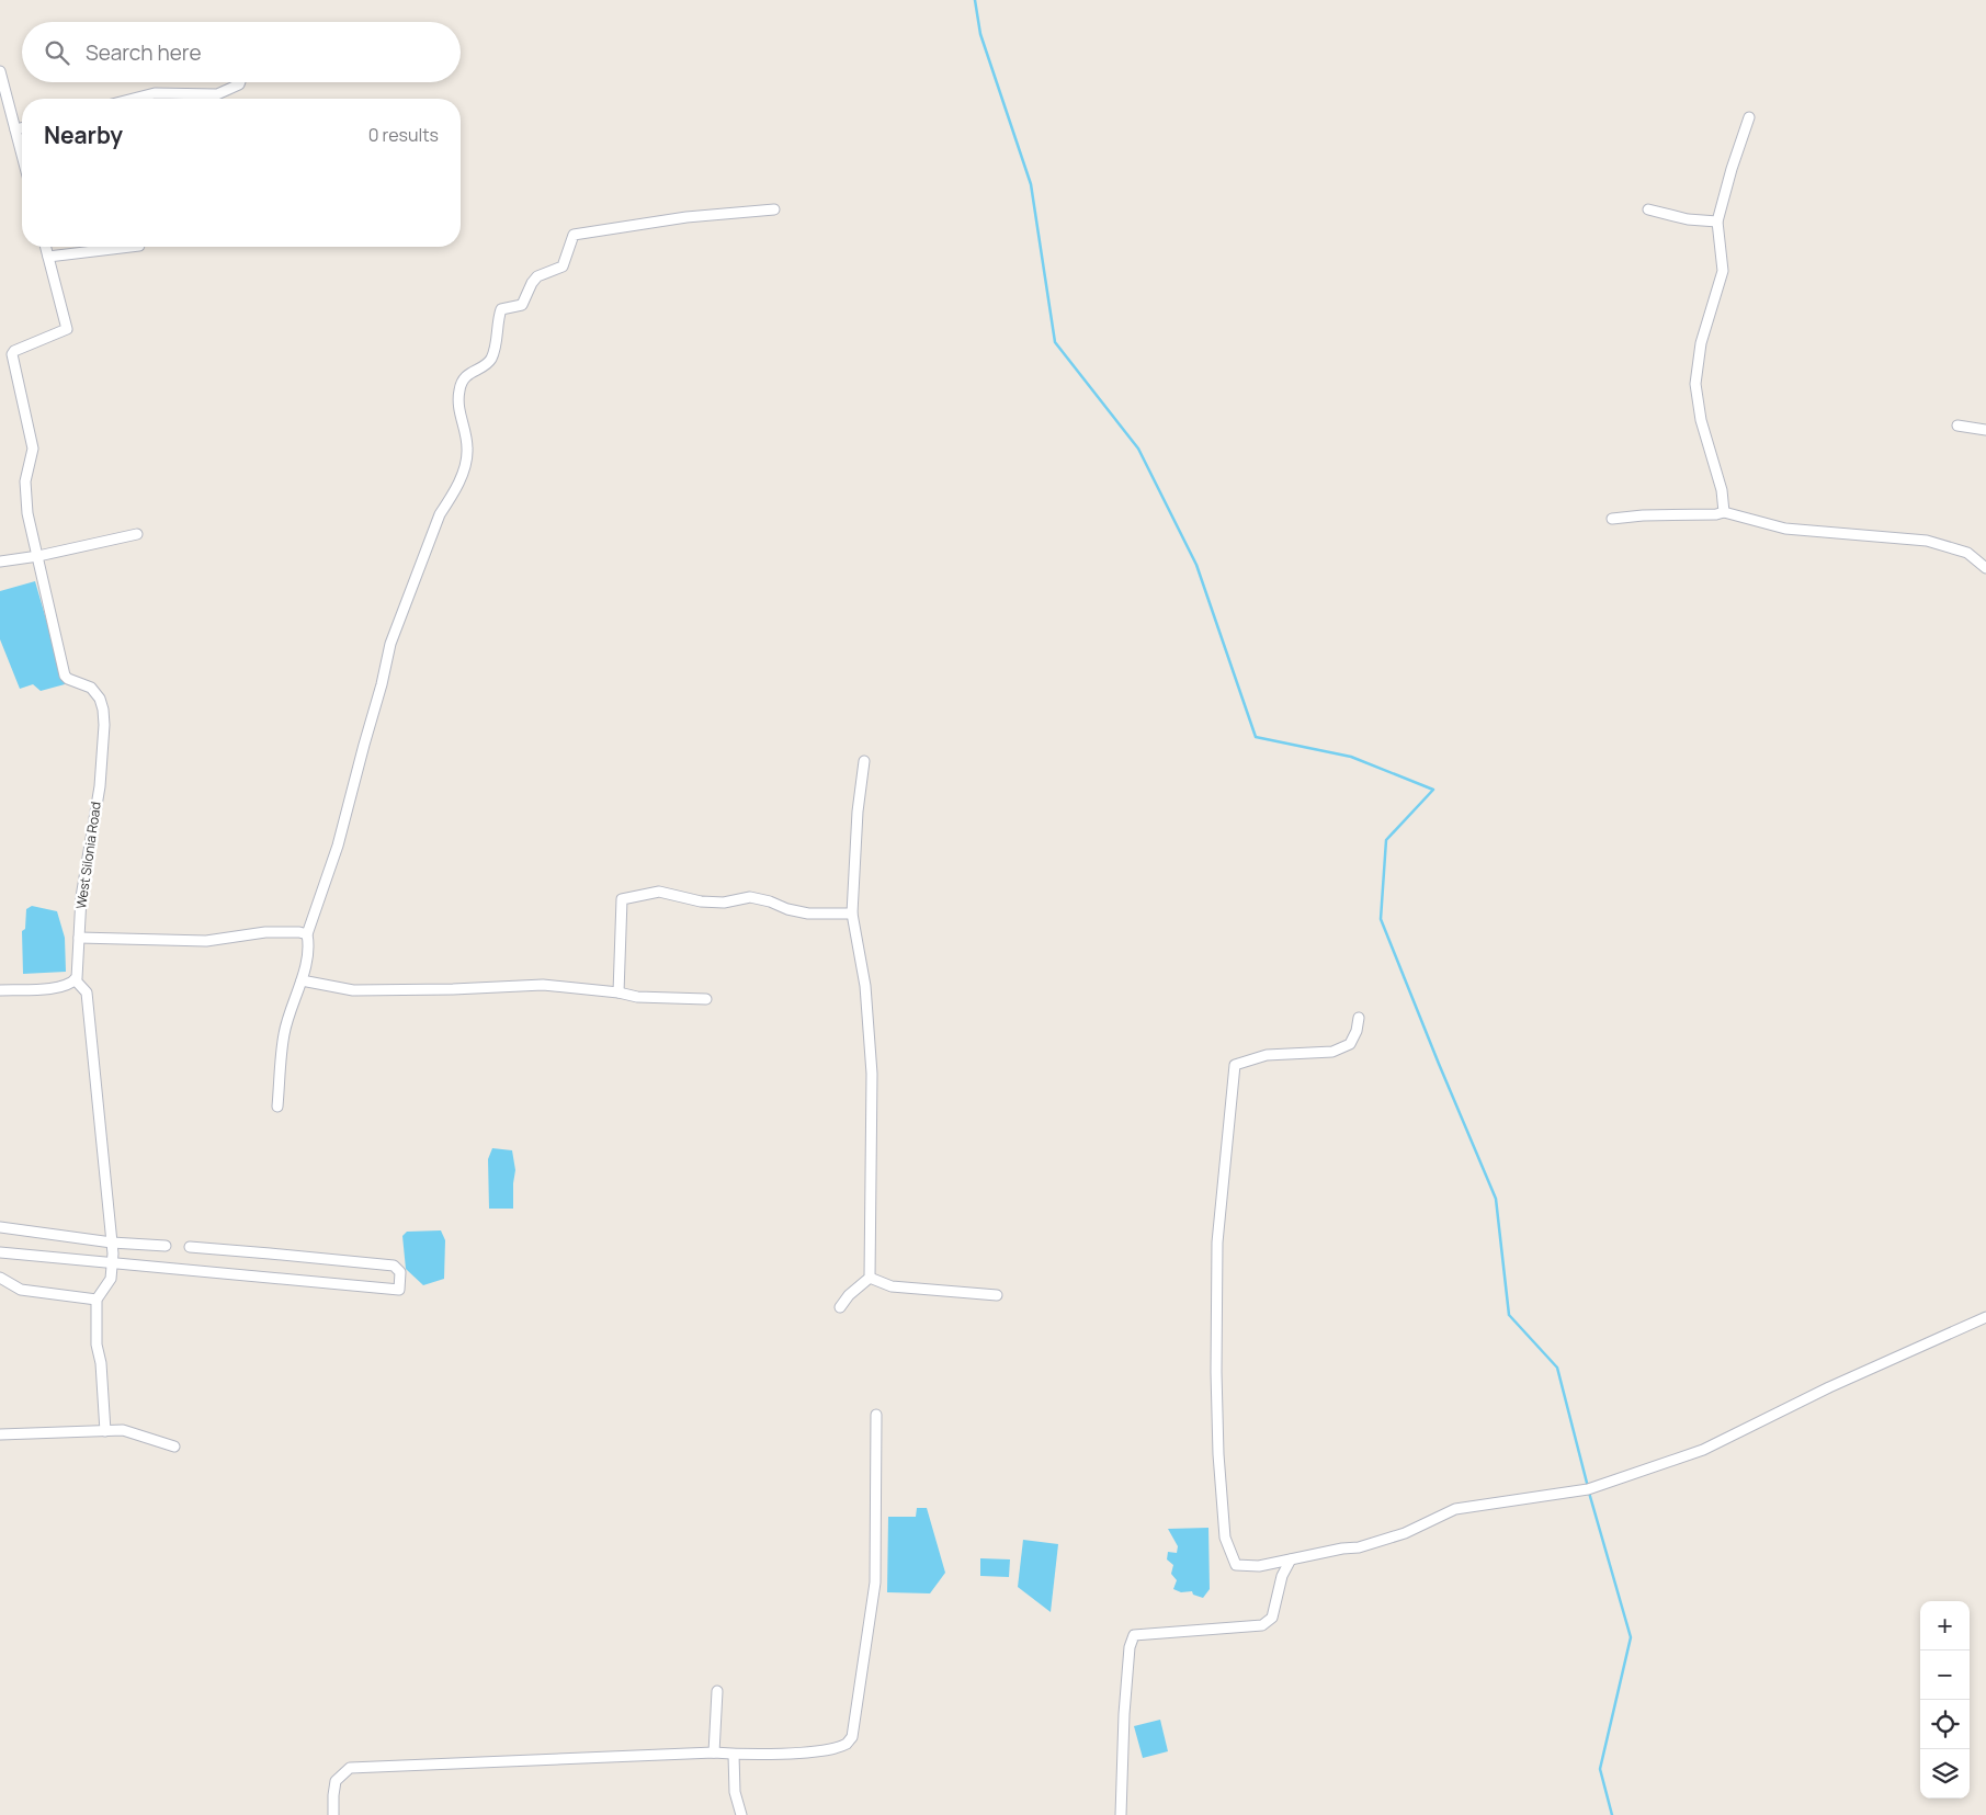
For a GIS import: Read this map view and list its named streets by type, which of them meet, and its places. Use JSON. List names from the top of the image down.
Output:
{
  "streets": {
    "street": ["West Silonia Road"]
  },
  "page": {
    "search": "Search here",
    "heading": ["Nearby", "0 results"],
    "map_buttons": ["+", "−"]
  }
}
